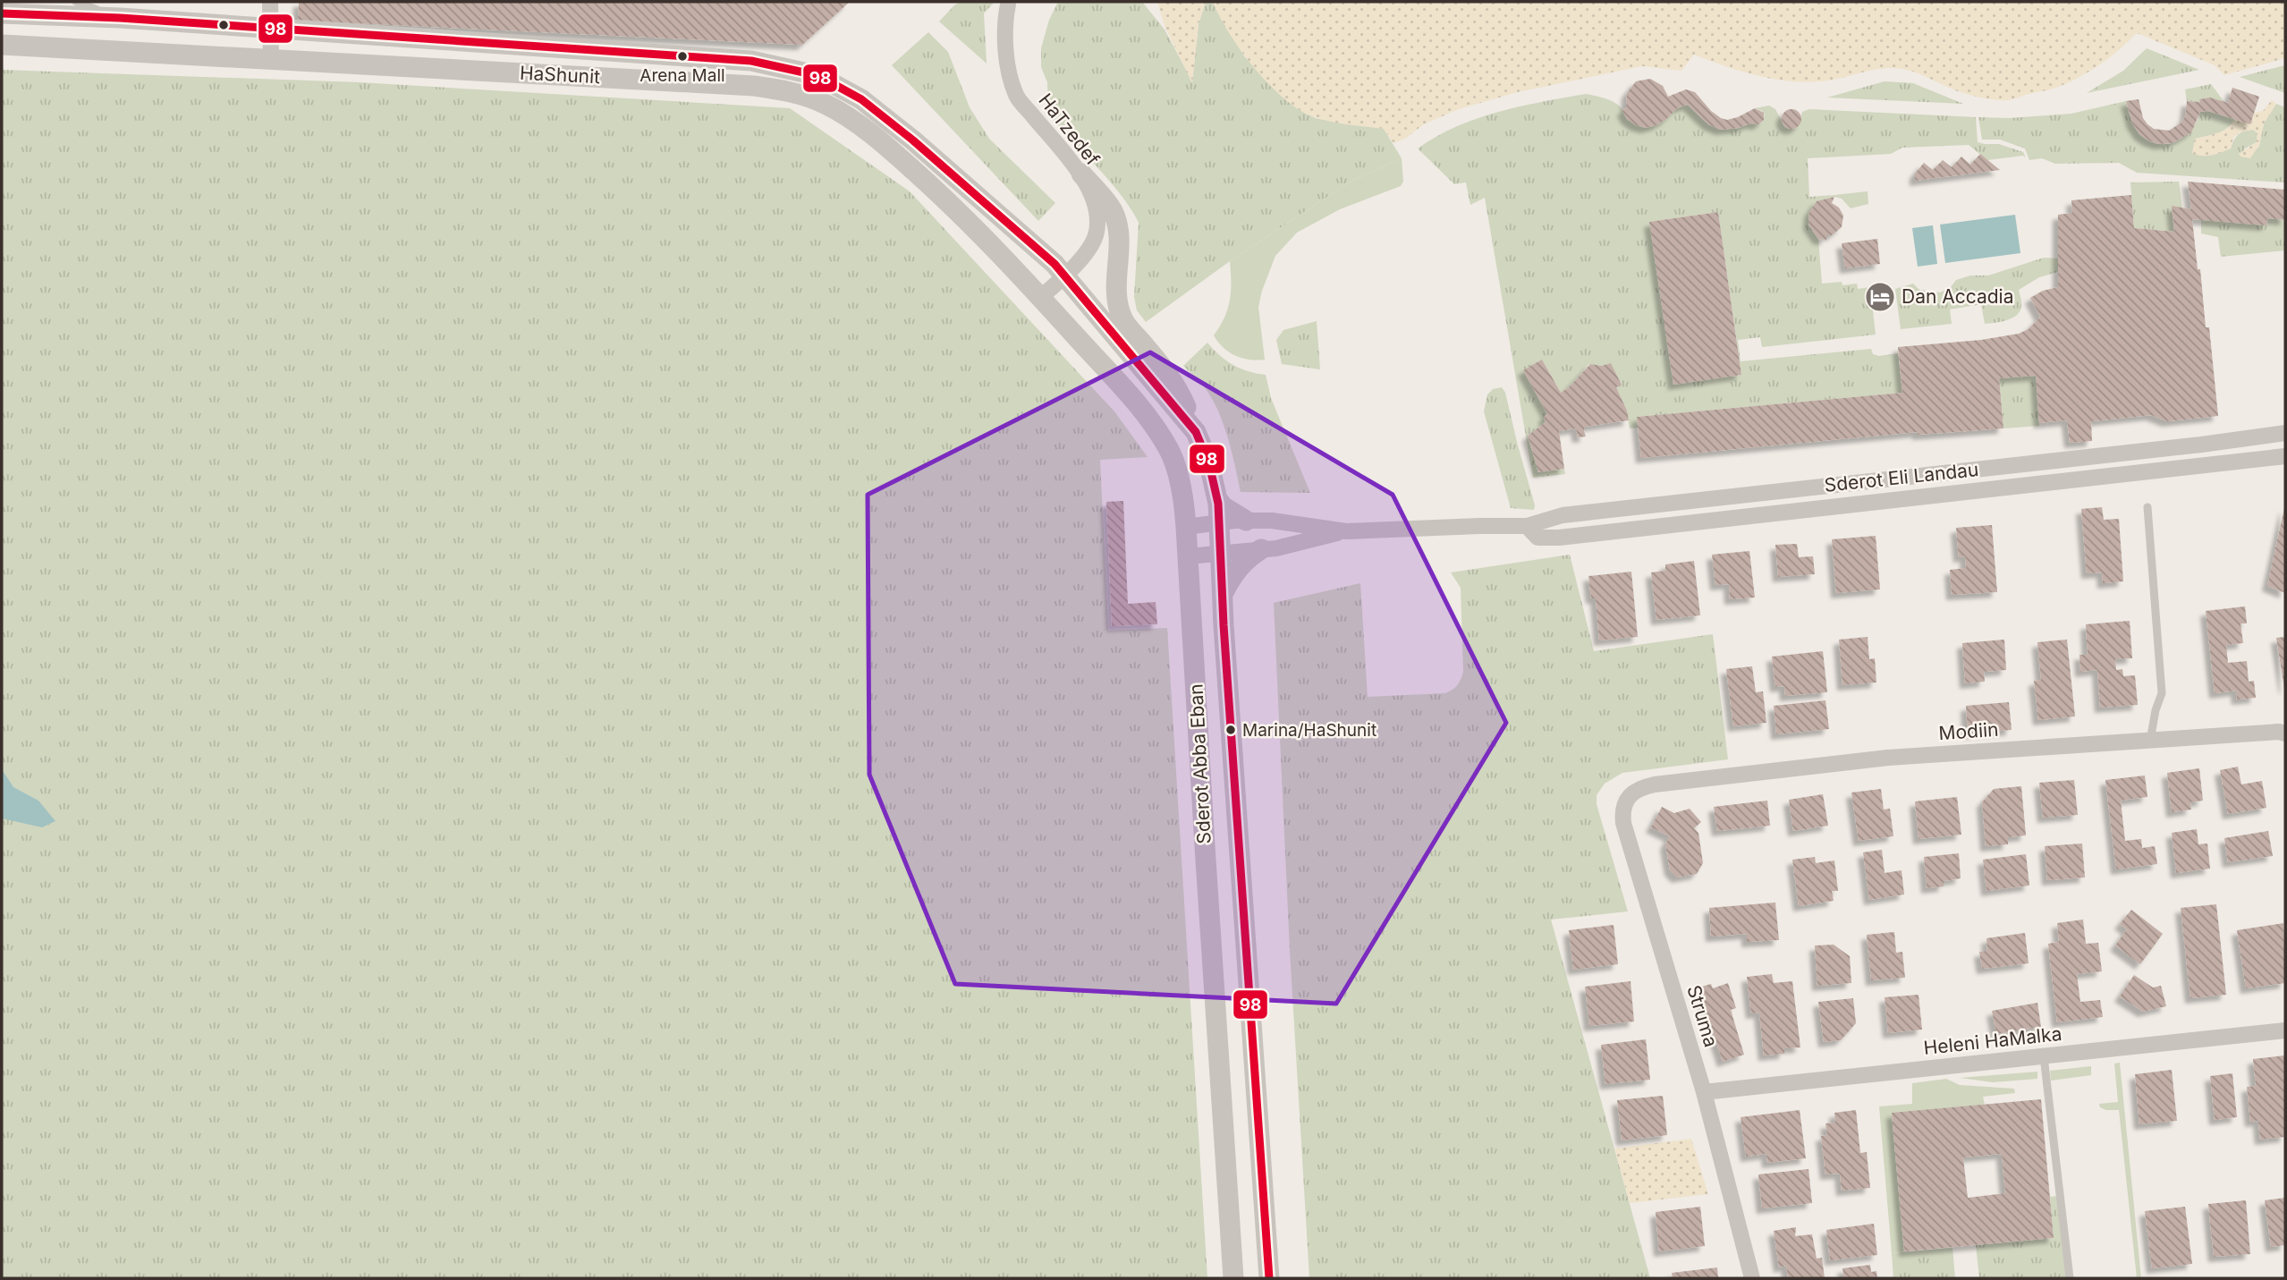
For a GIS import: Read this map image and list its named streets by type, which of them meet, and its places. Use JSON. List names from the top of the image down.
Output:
{
  "streets": {
    "street": [
      "HaShunit",
      "HaTzedef",
      "Sderot Eli Landau",
      "Modiin",
      "Sderot Abba Eban",
      "Struma",
      "Heleni HaMalka"
    ]
  },
  "crossings": [
    ["HaShunit", "HaTzedef"],
    ["HaShunit", "Sderot Abba Eban"],
    ["HaTzedef", "Sderot Abba Eban"],
    ["Sderot Eli Landau", "Sderot Abba Eban"],
    ["Modiin", "Struma"],
    ["Struma", "Heleni HaMalka"]
  ],
  "places": {
    "other": ["Arena Mall", "Marina/HaShunit"],
    "hotel": ["Dan Accadia"]
  },
  "lines": ["transit line 98"]
}
